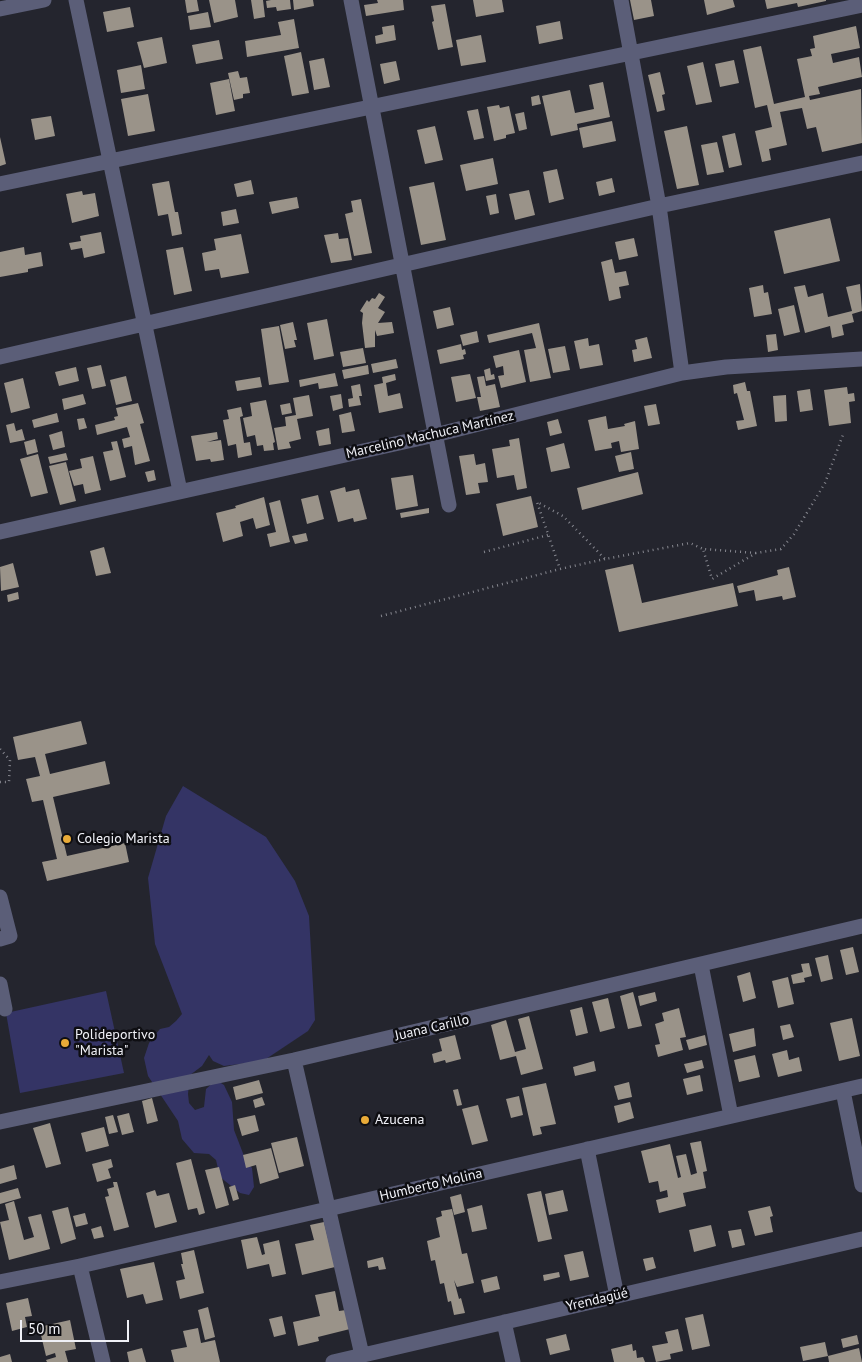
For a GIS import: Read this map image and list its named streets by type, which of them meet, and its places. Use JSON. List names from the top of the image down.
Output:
{
  "streets": {
    "street": [
      "Marcelino Machuca Martínez",
      "Juana Carillo",
      "Humberto Molina",
      "Yrendagüé"
    ]
  },
  "places": ["Colegio Marista", "Polideportivo \"Marista\"", "Azucena"],
  "scale_bar": "50 m"
}
